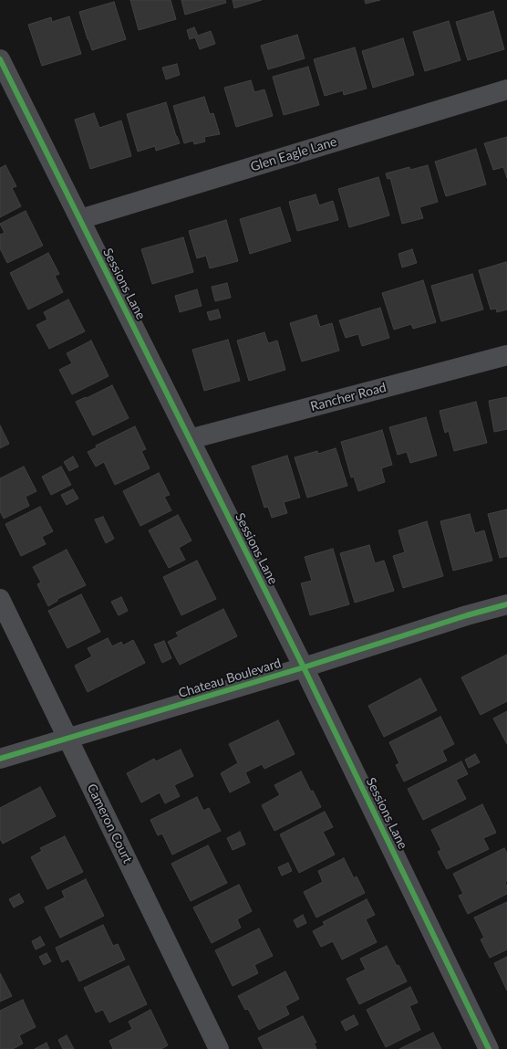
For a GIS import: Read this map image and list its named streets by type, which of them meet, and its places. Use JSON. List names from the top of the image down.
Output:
{
  "streets": {
    "street": [
      "Glen Eagle Lane",
      "Sessions Lane",
      "Rancher Road",
      "Chateau Boulevard",
      "Cameron Court"
    ]
  },
  "crossings": [
    ["Glen Eagle Lane", "Sessions Lane"],
    ["Sessions Lane", "Rancher Road"],
    ["Sessions Lane", "Chateau Boulevard"],
    ["Chateau Boulevard", "Cameron Court"]
  ]
}
